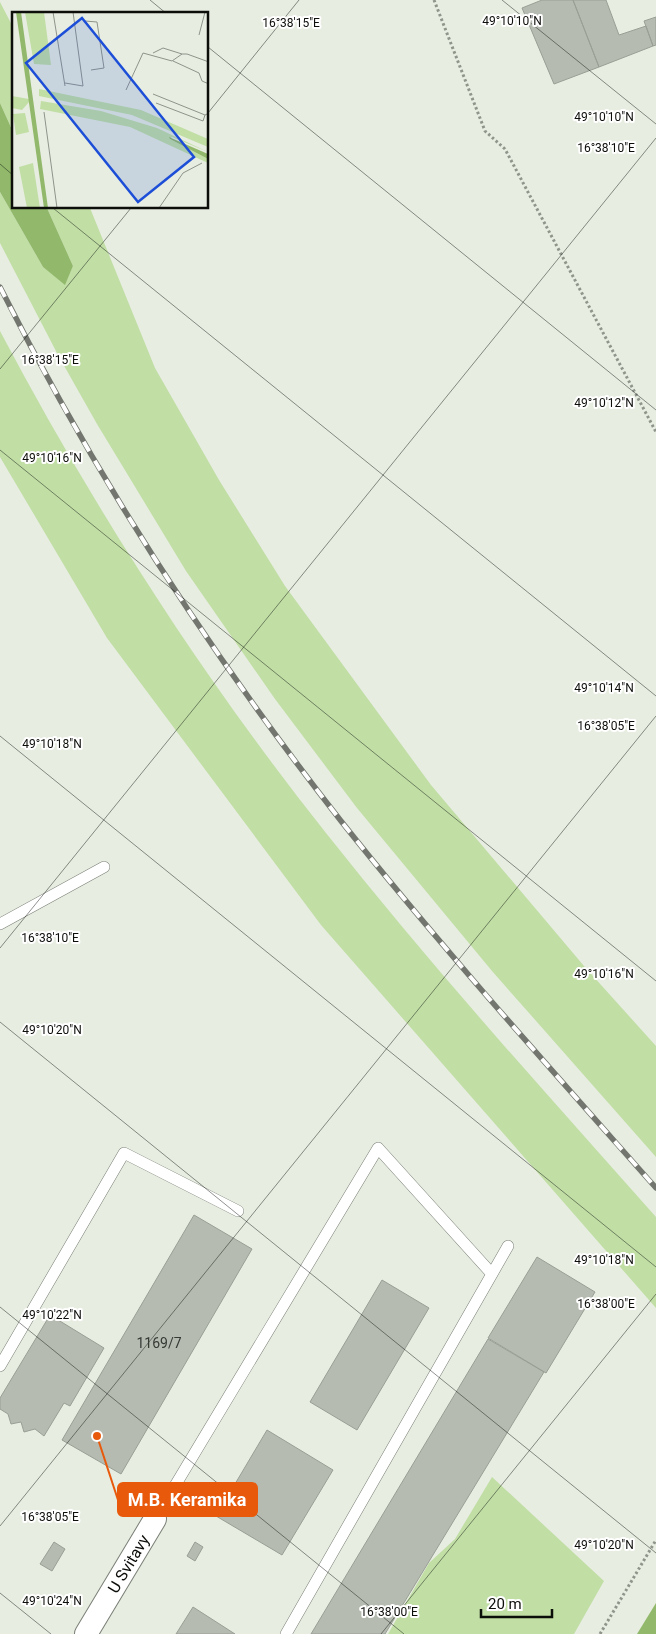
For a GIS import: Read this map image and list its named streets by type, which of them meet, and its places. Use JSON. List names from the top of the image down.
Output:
{
  "streets": {
    "street": ["U Svitavy"]
  },
  "places": ["M.B. Keramika"],
  "house_numbers": ["1169/7"],
  "scale_bar": "20 m",
  "coordinates": [
    "49°10'10\"N",
    "16°38'15\"E",
    "16°38'10\"E",
    "49°10'12\"N",
    "49°10'16\"N",
    "49°10'14\"N",
    "16°38'05\"E",
    "49°10'18\"N",
    "49°10'20\"N",
    "16°38'00\"E",
    "49°10'22\"N",
    "49°10'24\"N"
  ]
}
